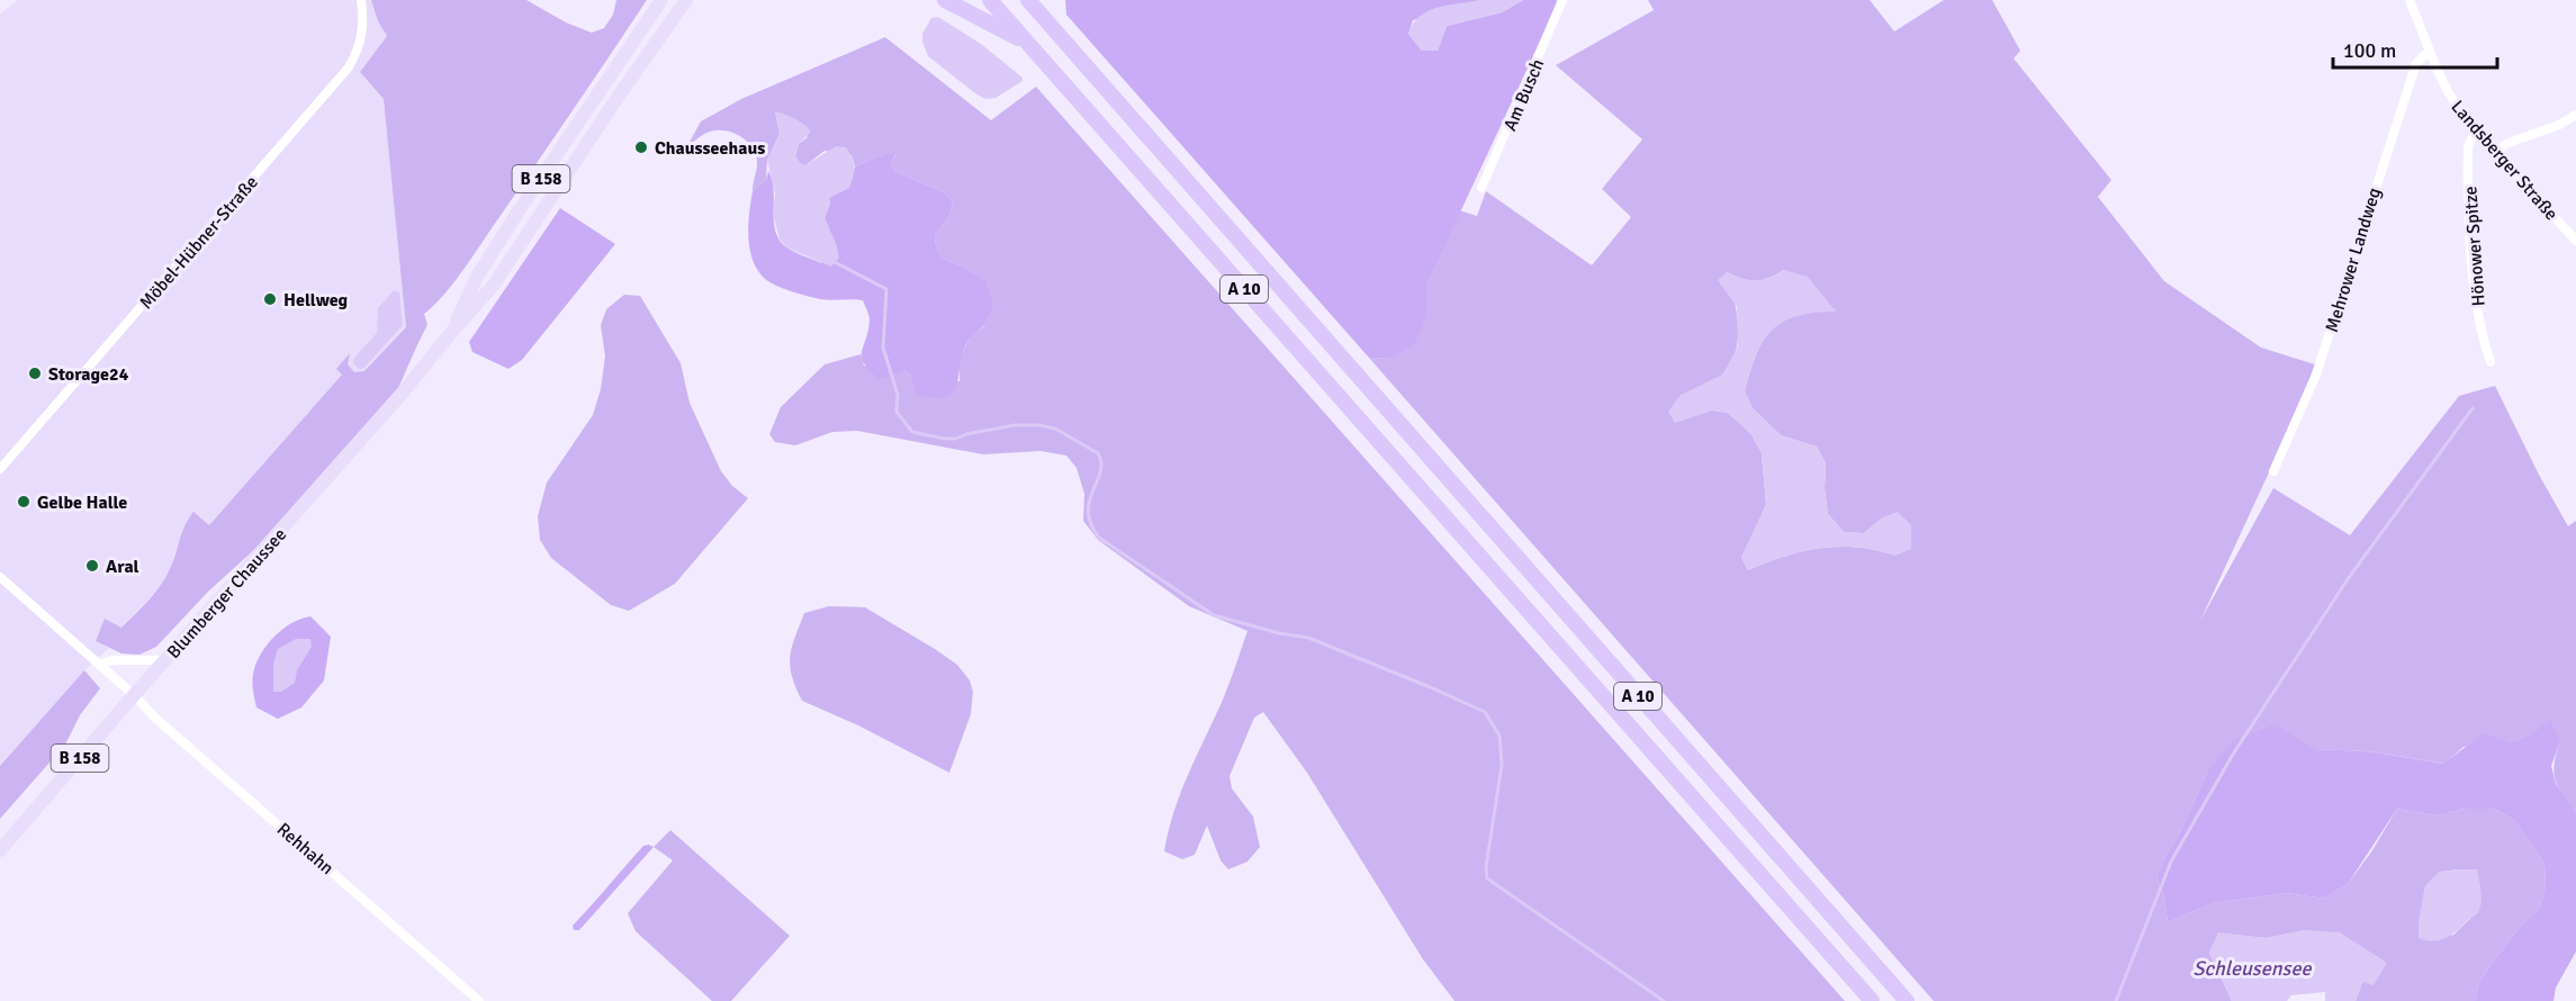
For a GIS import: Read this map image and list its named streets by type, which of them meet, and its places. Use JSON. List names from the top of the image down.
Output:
{
  "streets": {
    "highway": ["A 10"],
    "main road": ["B 158", "Blumberger Chaussee"],
    "street": [
      "Am Busch",
      "Landsberger Straße",
      "Möbel-Hübner-Straße",
      "Hönower Spitze",
      "Mehrower Landweg",
      "Rehhahn"
    ]
  },
  "crossings": [
    ["Landsberger Straße", "Hönower Spitze"],
    ["Landsberger Straße", "Mehrower Landweg"],
    ["Blumberger Chaussee", "Rehhahn"]
  ],
  "water": ["Schleusensee"],
  "places": [
    "Chausseehaus",
    "Hellweg",
    "Storage24",
    "Gelbe Halle",
    "Aral"
  ],
  "scale_bar": "100 m"
}
